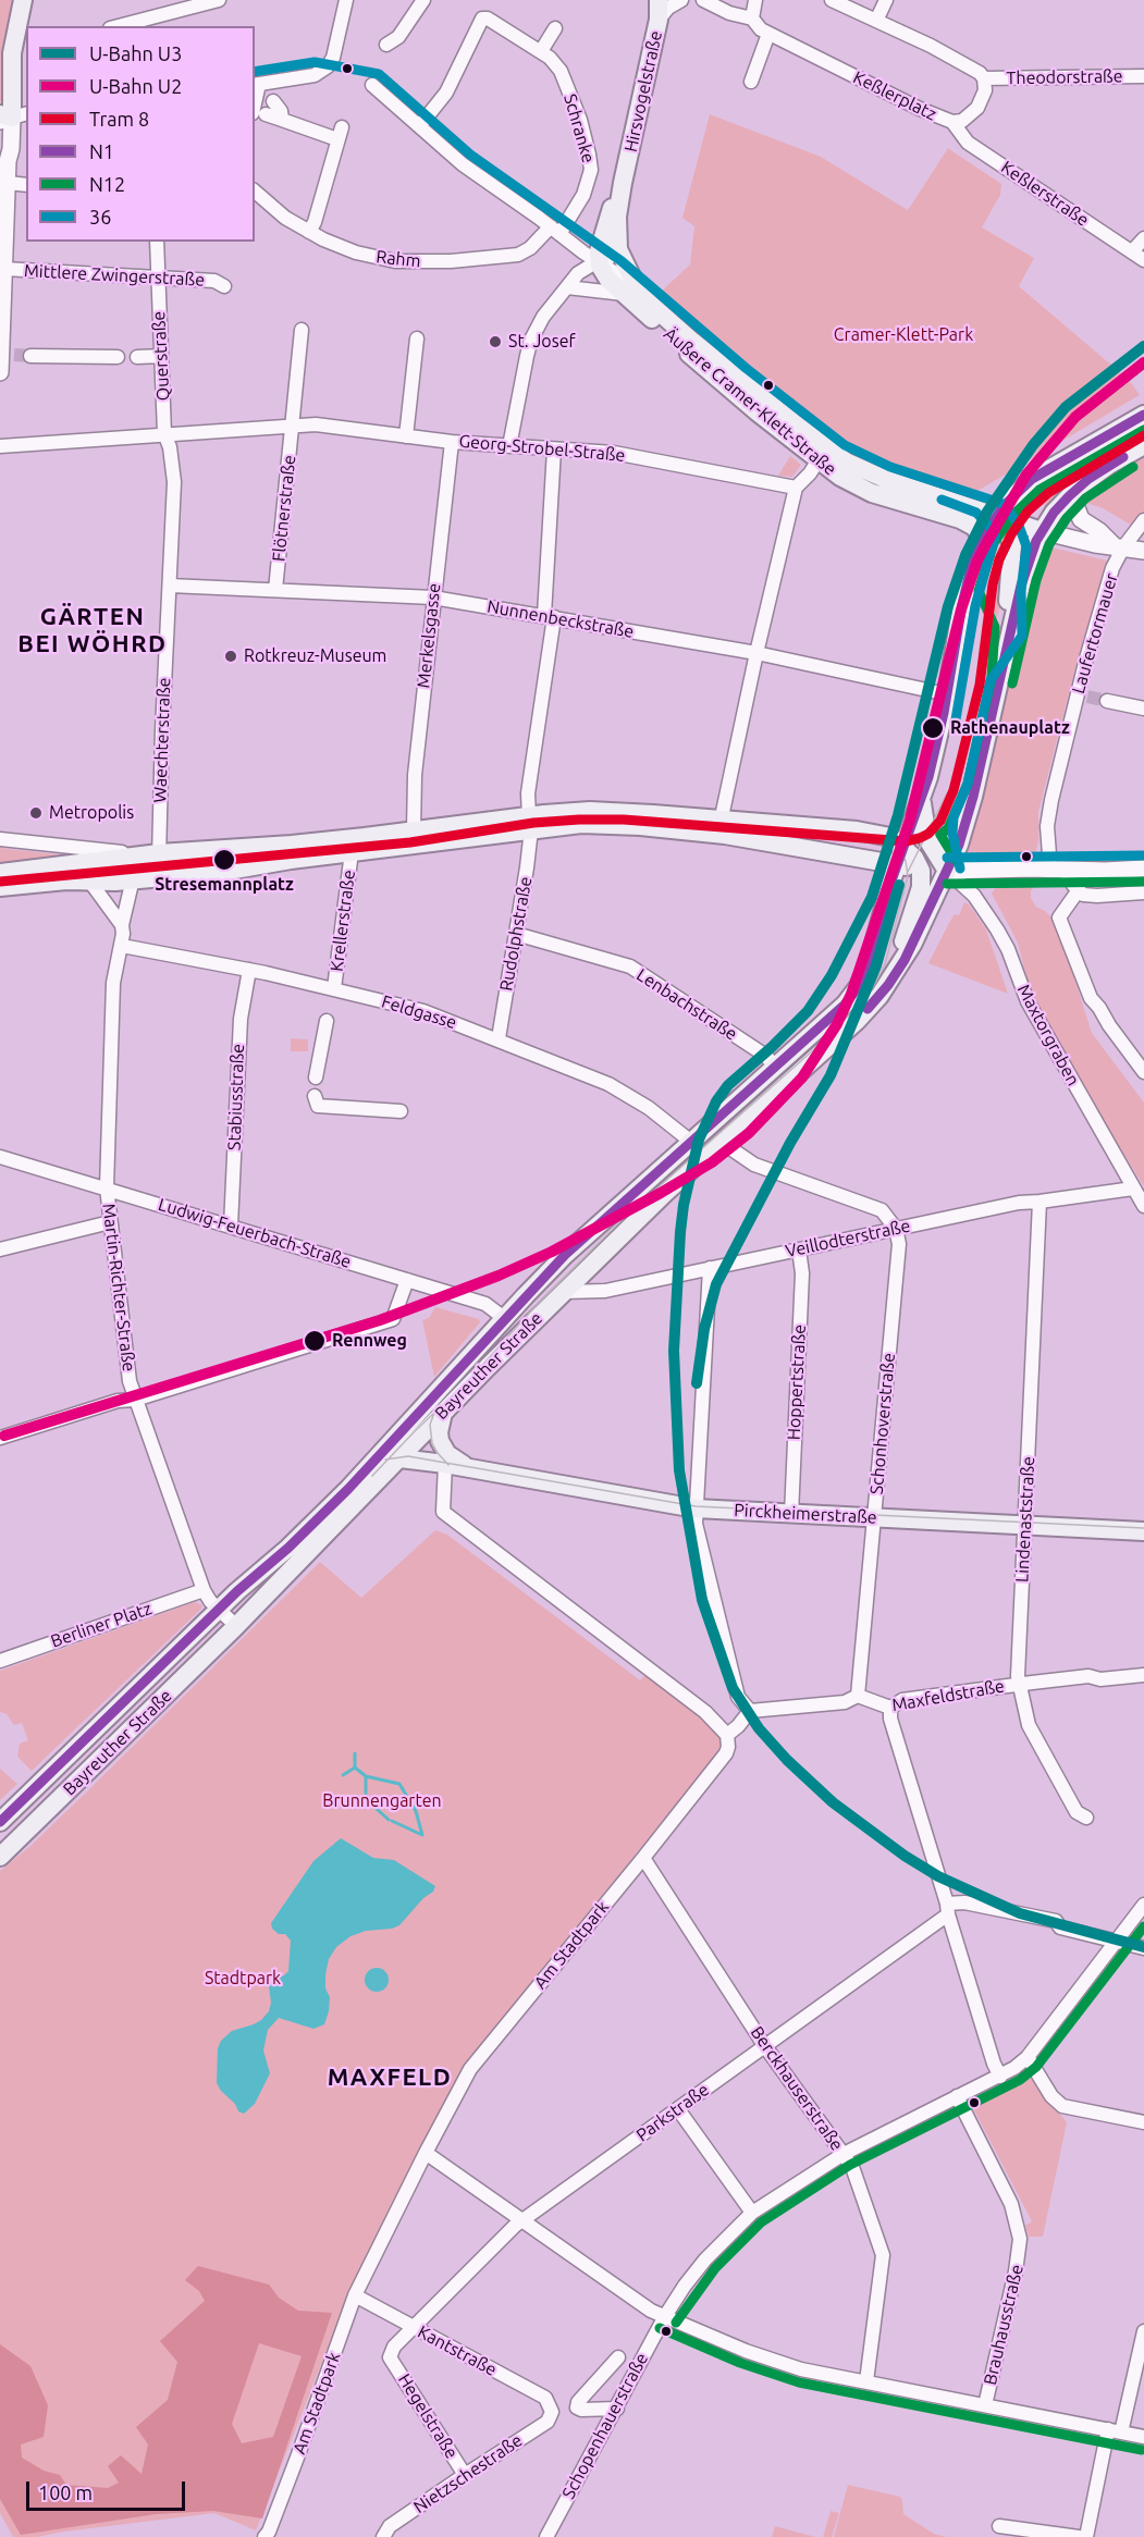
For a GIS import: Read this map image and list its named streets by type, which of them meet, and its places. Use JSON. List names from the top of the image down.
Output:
{
  "streets": {
    "main road": [
      "Hirsvogelstraße",
      "Äußere Cramer-Klett-Straße",
      "Bayreuther Straße",
      "Pirckheimerstraße"
    ],
    "street": [
      "Theodorstraße",
      "Keßlerplatz",
      "Schranke",
      "Keßlerstraße",
      "Rahm",
      "Mittlere Zwingerstraße",
      "Querstraße",
      "Georg-Strobel-Straße",
      "Flötnerstraße",
      "Nunnenbeckstraße",
      "Laufertormauer",
      "Merkelsgasse",
      "Waechterstraße",
      "Krellerstraße",
      "Rudolphstraße",
      "Lenbachstraße",
      "Feldgasse",
      "Maxtorgraben",
      "Stabiusstraße",
      "Ludwig-Feuerbach-Straße",
      "Veillodterstraße",
      "Martin-Richter-Straße",
      "Hoppertstraße",
      "Schonhoverstraße",
      "Lindenaststraße",
      "Berliner Platz",
      "Maxfeldstraße",
      "Am Stadtpark",
      "Berckhauserstraße",
      "Parkstraße",
      "Brauhausstraße",
      "Kantstraße",
      "Hegelstraße",
      "Schopenhauerstraße",
      "Nietzschestraße"
    ]
  },
  "crossings": [
    ["Theodorstraße", "Keßlerplatz"],
    ["Hirsvogelstraße", "Äußere Cramer-Klett-Straße"],
    ["Keßlerplatz", "Keßlerstraße"],
    ["Schranke", "Rahm"],
    ["Mittlere Zwingerstraße", "Querstraße"],
    ["Querstraße", "Georg-Strobel-Straße"],
    ["Querstraße", "Waechterstraße"],
    ["Georg-Strobel-Straße", "Flötnerstraße"],
    ["Georg-Strobel-Straße", "Merkelsgasse"],
    ["Georg-Strobel-Straße", "Waechterstraße"],
    ["Georg-Strobel-Straße", "Rudolphstraße"],
    ["Flötnerstraße", "Nunnenbeckstraße"],
    ["Nunnenbeckstraße", "Merkelsgasse"],
    ["Nunnenbeckstraße", "Waechterstraße"],
    ["Nunnenbeckstraße", "Rudolphstraße"],
    ["Krellerstraße", "Feldgasse"],
    ["Rudolphstraße", "Lenbachstraße"],
    ["Rudolphstraße", "Feldgasse"],
    ["Lenbachstraße", "Bayreuther Straße"],
    ["Feldgasse", "Stabiusstraße"],
    ["Feldgasse", "Martin-Richter-Straße"],
    ["Feldgasse", "Bayreuther Straße"],
    ["Maxtorgraben", "Veillodterstraße"],
    ["Maxtorgraben", "Bayreuther Straße"],
    ["Stabiusstraße", "Ludwig-Feuerbach-Straße"],
    ["Ludwig-Feuerbach-Straße", "Martin-Richter-Straße"],
    ["Ludwig-Feuerbach-Straße", "Bayreuther Straße"],
    ["Veillodterstraße", "Bayreuther Straße"],
    ["Veillodterstraße", "Hoppertstraße"],
    ["Veillodterstraße", "Schonhoverstraße"],
    ["Veillodterstraße", "Lindenaststraße"],
    ["Martin-Richter-Straße", "Bayreuther Straße"],
    ["Martin-Richter-Straße", "Berliner Platz"],
    ["Bayreuther Straße", "Pirckheimerstraße"],
    ["Hoppertstraße", "Pirckheimerstraße"],
    ["Schonhoverstraße", "Pirckheimerstraße"],
    ["Schonhoverstraße", "Maxfeldstraße"],
    ["Pirckheimerstraße", "Lindenaststraße"],
    ["Lindenaststraße", "Maxfeldstraße"],
    ["Am Stadtpark", "Berckhauserstraße"],
    ["Am Stadtpark", "Kantstraße"],
    ["Berckhauserstraße", "Parkstraße"],
    ["Berckhauserstraße", "Schopenhauerstraße"],
    ["Parkstraße", "Kantstraße"],
    ["Parkstraße", "Hegelstraße"],
    ["Brauhausstraße", "Schopenhauerstraße"],
    ["Kantstraße", "Hegelstraße"],
    ["Kantstraße", "Nietzschestraße"],
    ["Hegelstraße", "Nietzschestraße"]
  ],
  "districts": ["GÄRTEN BEI WÖHRD", "MAXFELD"],
  "parks": ["Cramer-Klett-Park", "Brunnengarten", "Stadtpark"],
  "places": [
    "St. Josef",
    "Rotkreuz-Museum",
    "Rathenauplatz",
    "Metropolis",
    "Stresemannplatz",
    "Rennweg"
  ],
  "lines": [
    "transit line 36",
    "metro line U3",
    "metro line U2",
    "transit line N1",
    "transit line N12",
    "tram line 8"
  ],
  "legend": [
    "U-Bahn U3",
    "U-Bahn U2",
    "Tram 8",
    "N1",
    "N12",
    "36"
  ],
  "scale_bar": "100 m"
}
